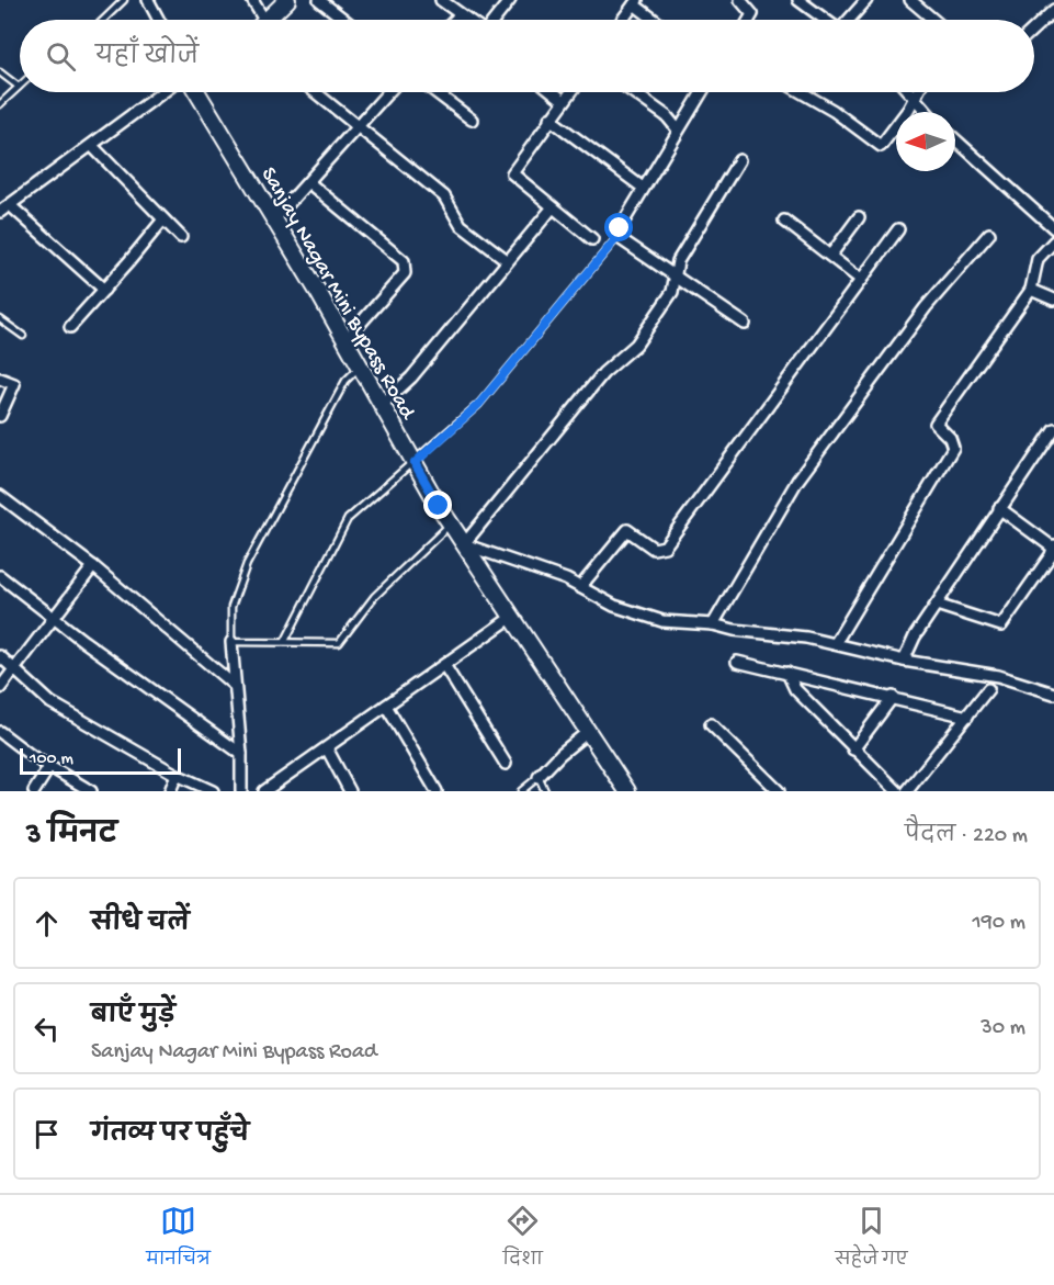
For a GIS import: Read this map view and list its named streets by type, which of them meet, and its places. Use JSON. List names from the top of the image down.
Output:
{
  "streets": {
    "street": ["Sanjay Nagar Mini Bypass Road"]
  },
  "scale_bar": "100 m",
  "north": "left",
  "page": {
    "search": "यहाँ खोजें",
    "scale": "100 m",
    "heading": ["3 मिनट", "पैदल · 220 m"],
    "list": [
      ["सीधे चलें", "190 m"],
      ["बाएँ मुड़ें", "Sanjay Nagar Mini Bypass Road", "30 m"],
      "गंतव्य पर पहुँचे"
    ],
    "nav": ["मानचित्र", "दिशा", "सहेजे गए"]
  }
}
